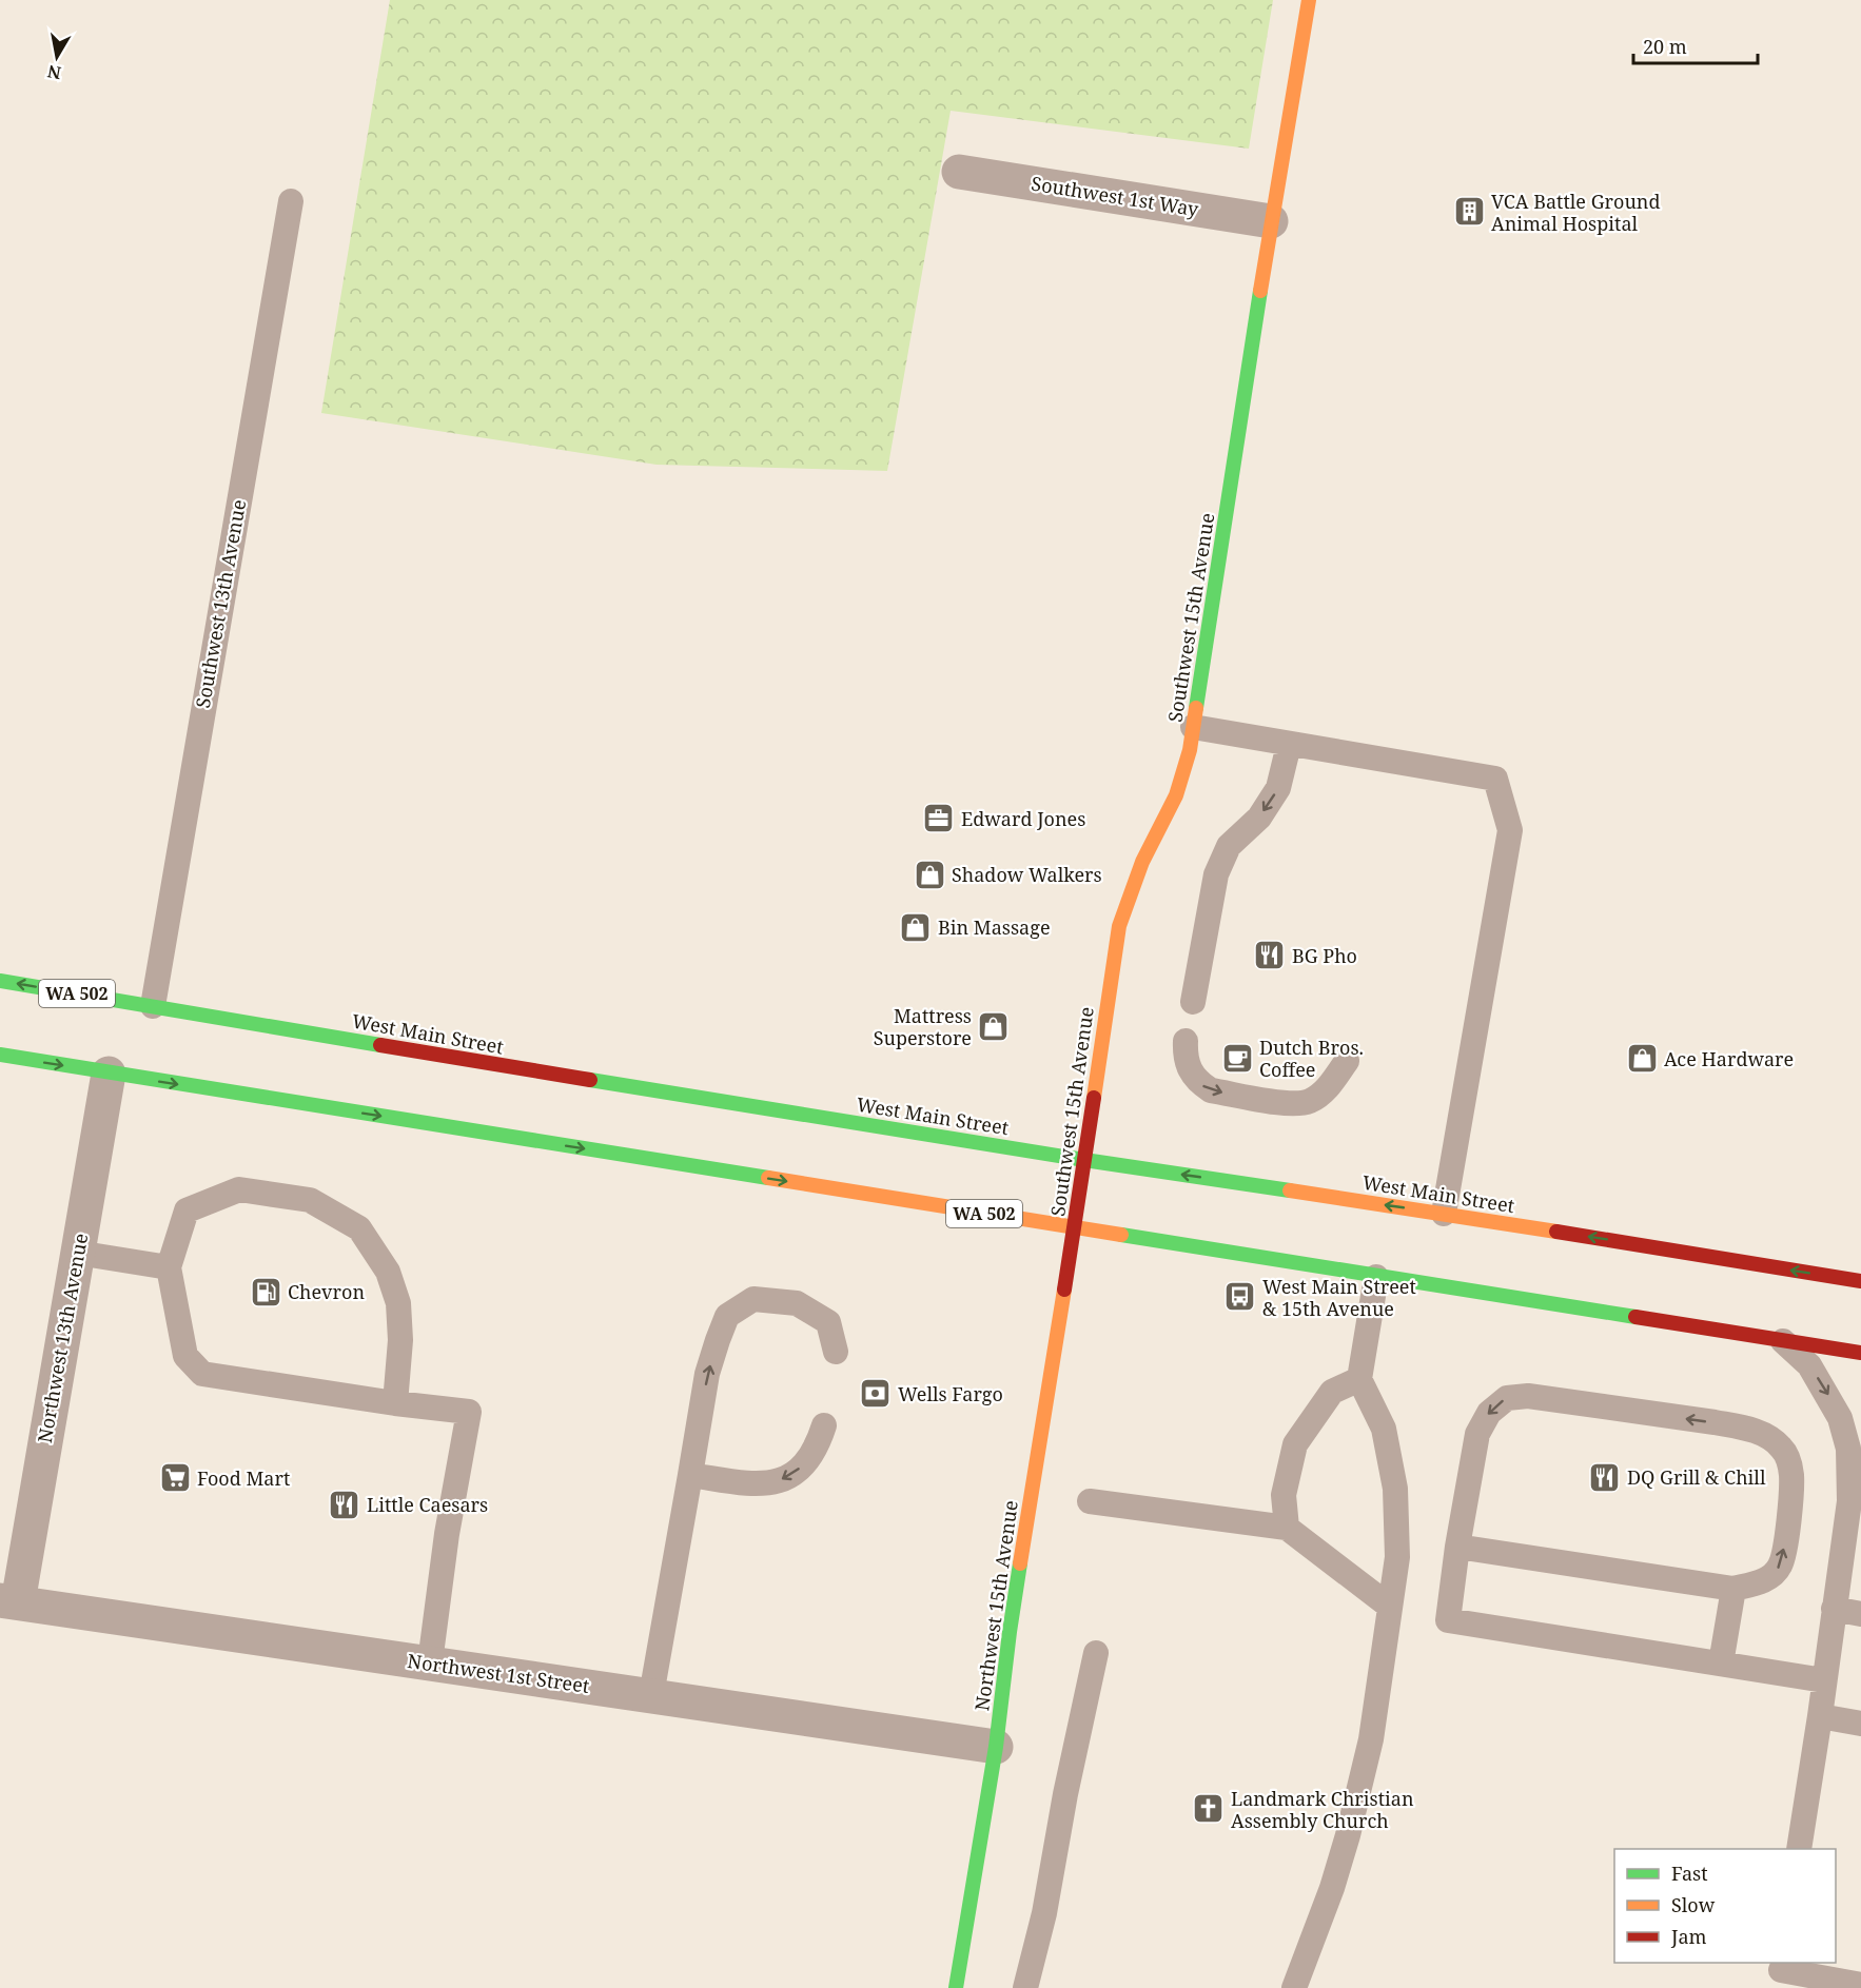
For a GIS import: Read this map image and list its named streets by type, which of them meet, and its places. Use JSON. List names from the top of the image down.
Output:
{
  "streets": {
    "main road": [
      "Southwest 15th Avenue",
      "WA 502",
      "West Main Street",
      "Northwest 15th Avenue"
    ],
    "street": ["Southwest 1st Way", "Northwest 13th Avenue", "Northwest 1st Street"],
    "lane": ["Southwest 13th Avenue"]
  },
  "crossings": [
    ["Southwest 1st Way", "Southwest 15th Avenue"],
    ["Southwest 13th Avenue", "West Main Street"],
    ["Southwest 15th Avenue", "WA 502"],
    ["Southwest 15th Avenue", "West Main Street"],
    ["Southwest 15th Avenue", "Northwest 15th Avenue"],
    ["WA 502", "Northwest 13th Avenue"],
    ["WA 502", "Northwest 15th Avenue"],
    ["Northwest 13th Avenue", "Northwest 1st Street"],
    ["Northwest 15th Avenue", "Northwest 1st Street"]
  ],
  "places": {
    "building": ["VCA Battle Ground Animal Hospital"],
    "office": ["Edward Jones"],
    "shop": [
      "Shadow Walkers",
      "Bin Massage",
      "Mattress Superstore",
      "Ace Hardware"
    ],
    "restaurant": ["BG Pho", "DQ Grill & Chill", "Little Caesars"],
    "cafe": ["Dutch Bros. Coffee"],
    "fuel station": ["Chevron"],
    "bus stop": ["West Main Street & 15th Avenue"],
    "bank": ["Wells Fargo"],
    "supermarket": ["Food Mart"],
    "church": ["Landmark Christian Assembly Church"]
  },
  "legend": ["Fast", "Slow", "Jam"],
  "scale_bar": "20 m",
  "north": "bottom"
}
